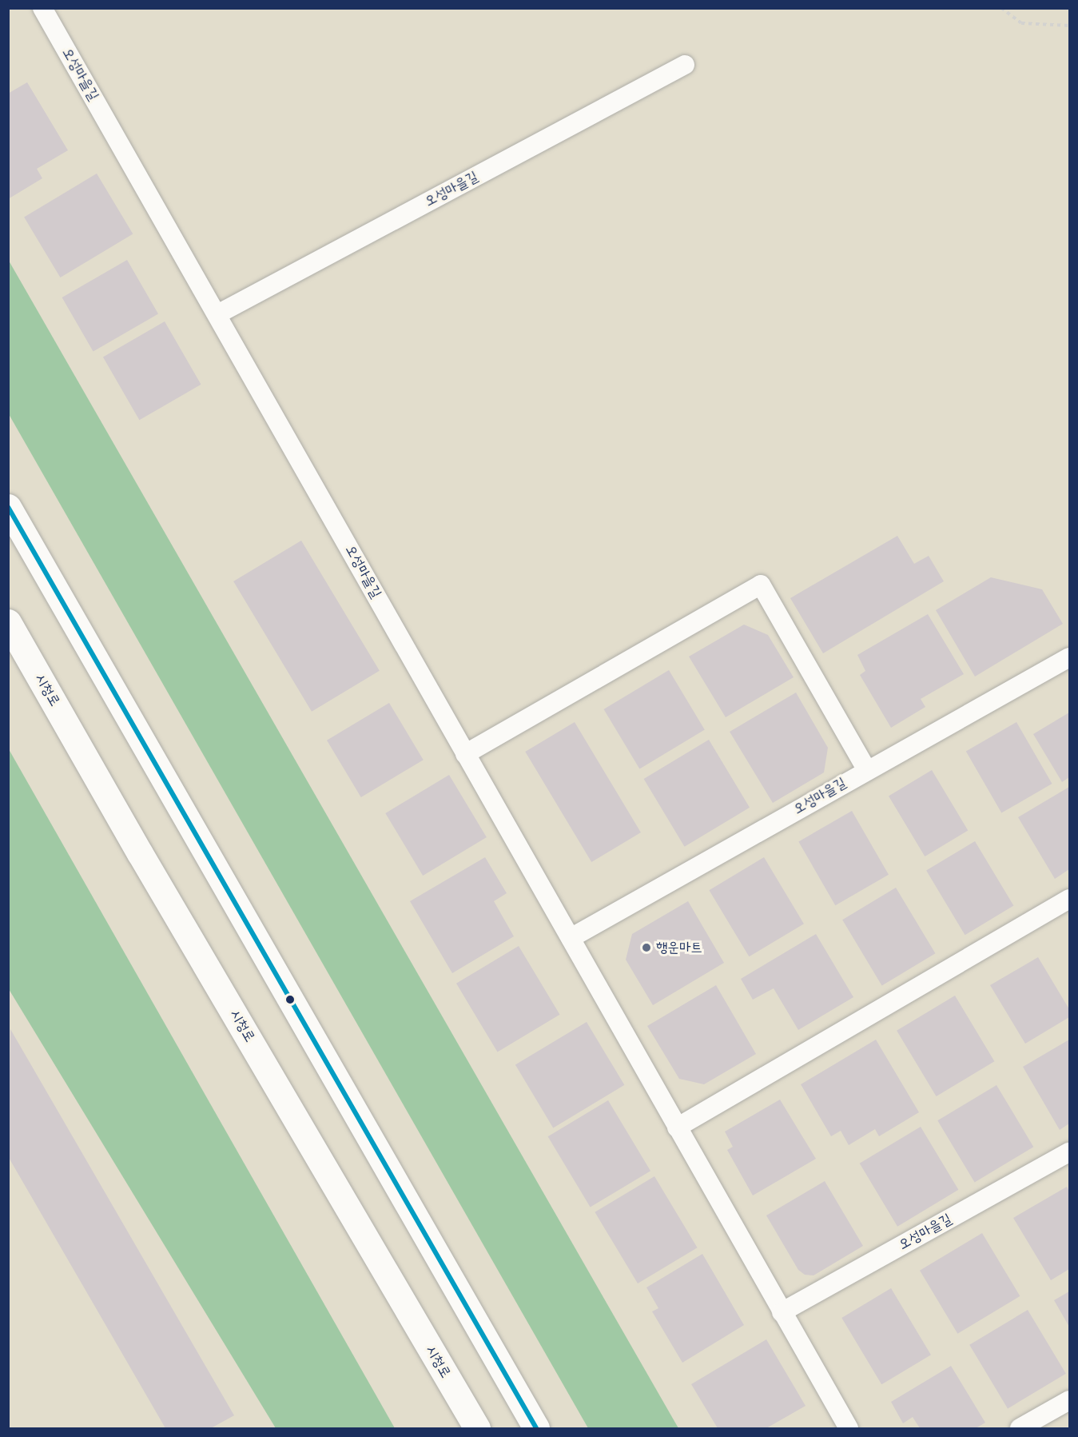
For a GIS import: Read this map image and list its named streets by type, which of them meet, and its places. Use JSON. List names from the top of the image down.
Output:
{
  "streets": {
    "street": ["시청로"],
    "lane": ["오성마을길"]
  },
  "places": ["행운마트"]
}
